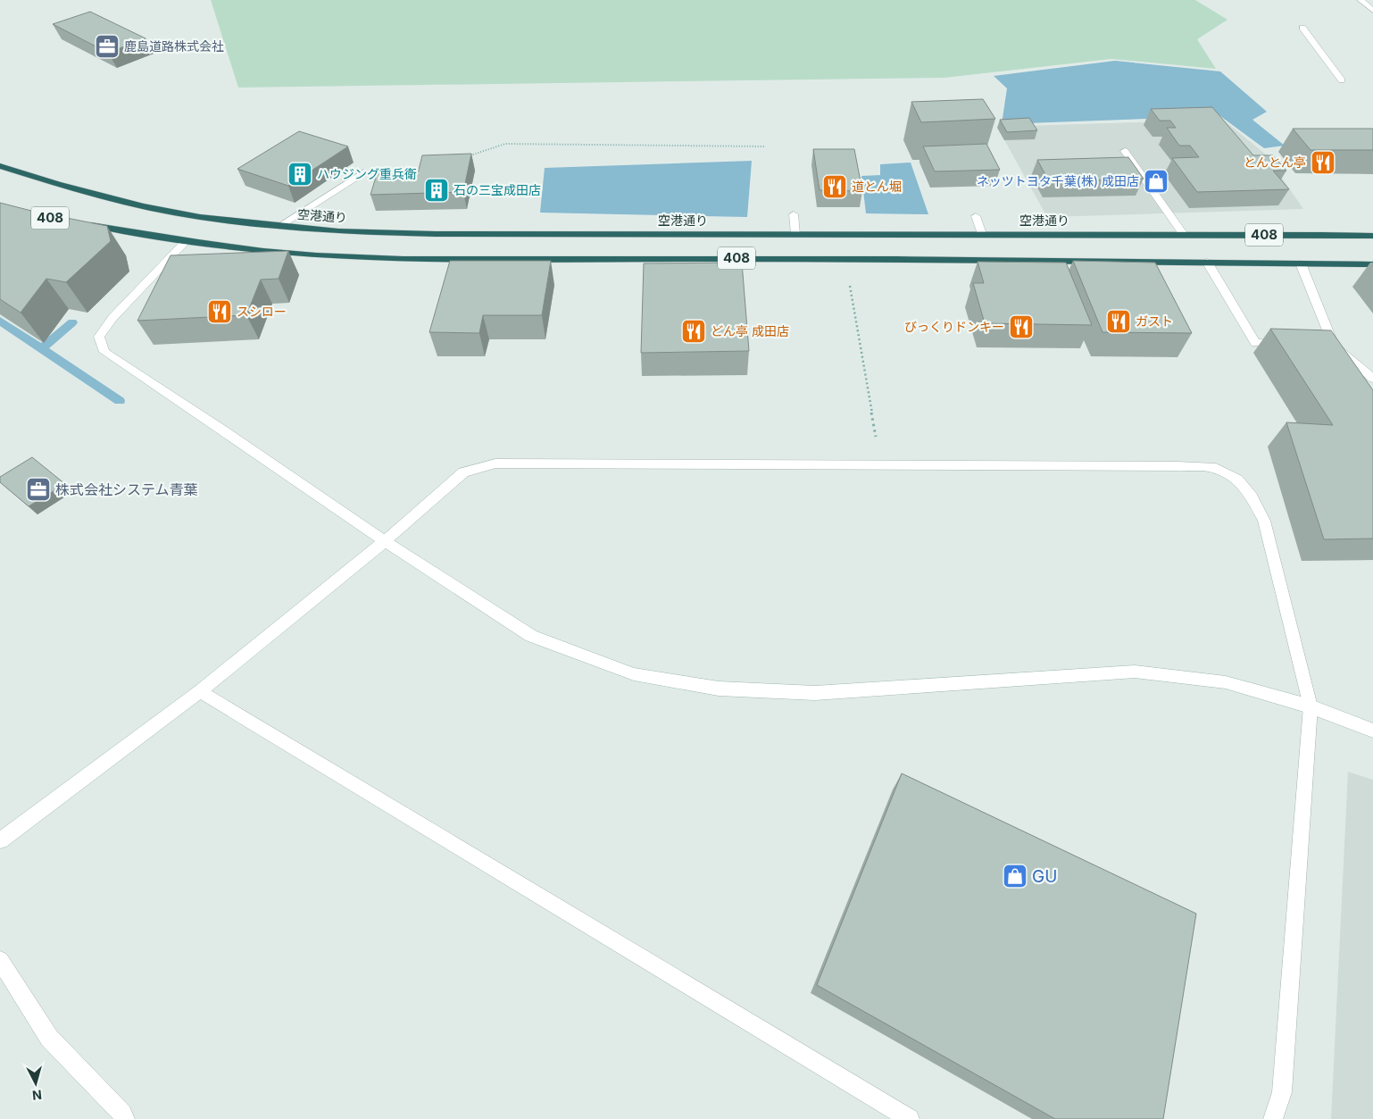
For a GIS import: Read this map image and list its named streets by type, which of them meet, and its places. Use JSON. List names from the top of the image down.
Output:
{
  "streets": {
    "highway": ["空港通り", "408"]
  },
  "places": {
    "office": ["鹿島道路株式会社", "株式会社システム青葉"],
    "restaurant": [
      "とんとん亭",
      "道とん堀",
      "スシロー",
      "ガスト",
      "びっくりドンキー",
      "どん亭 成田店"
    ],
    "building": ["ハウジング重兵衛", "石の三宝成田店"],
    "shop": ["ネッツトヨタ千葉(株) 成田店", "GU"]
  },
  "north": "bottom"
}
